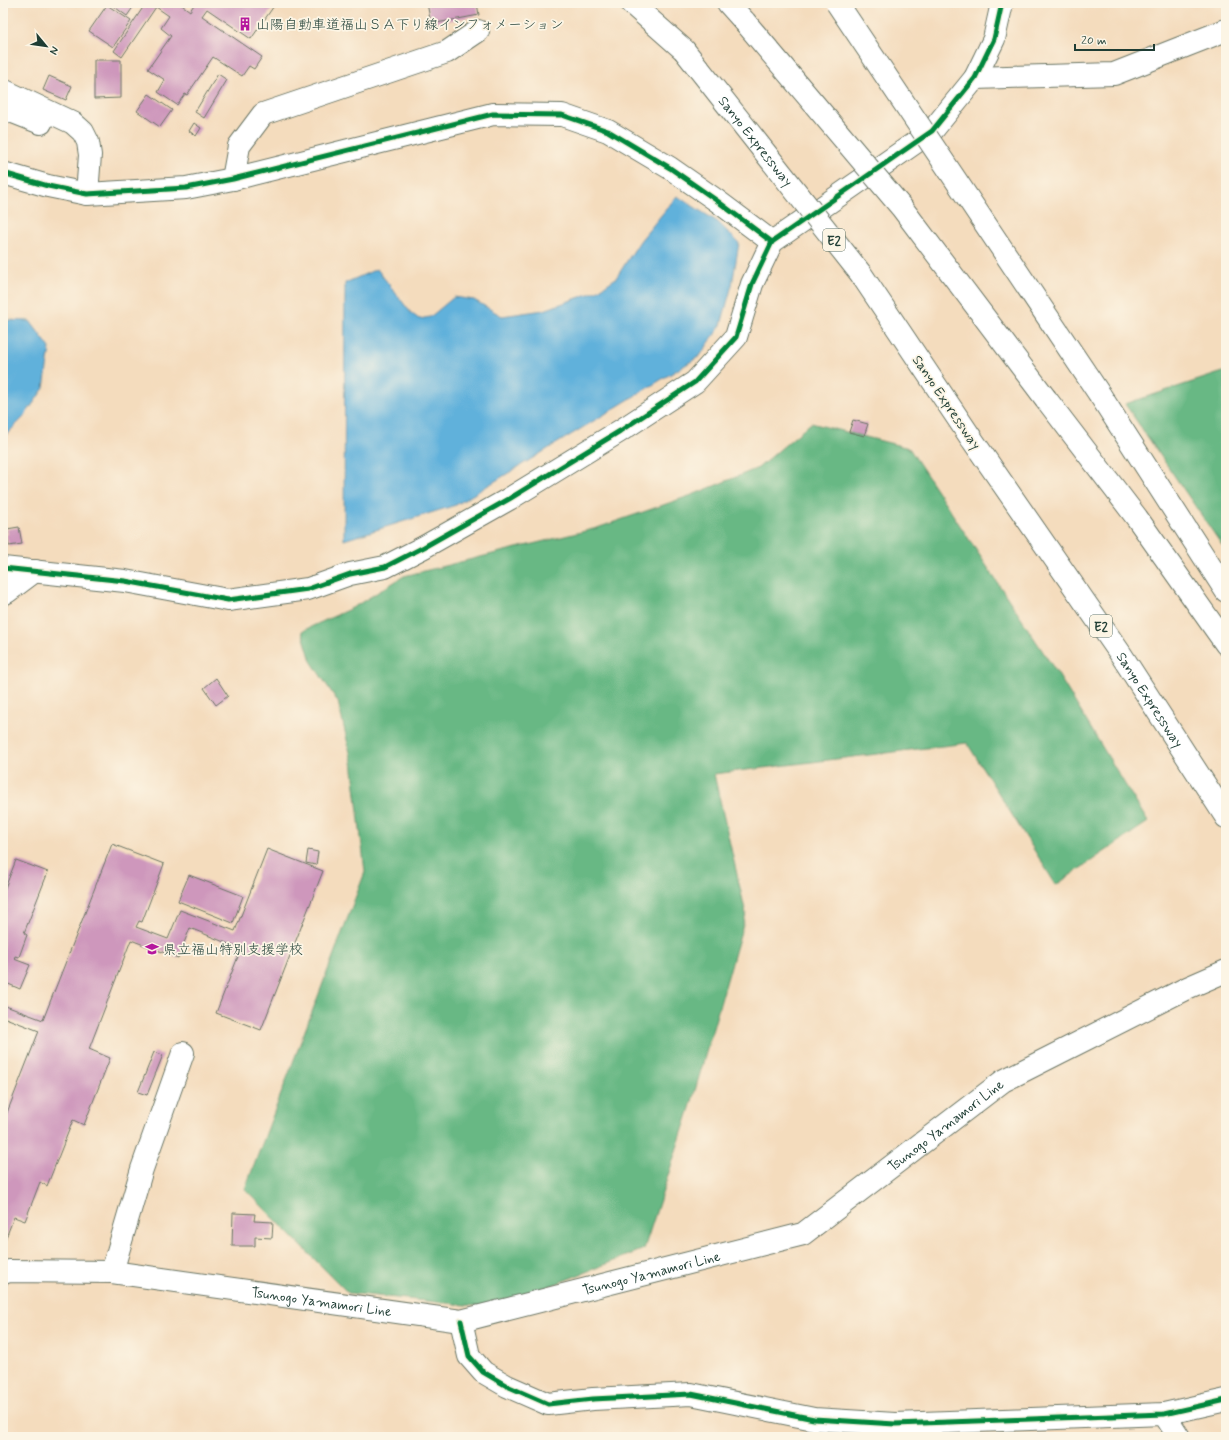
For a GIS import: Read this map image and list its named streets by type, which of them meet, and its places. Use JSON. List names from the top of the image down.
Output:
{
  "streets": {
    "main road": ["Sanyo Expressway", "E2", "Tsunogo Yamamori Line"]
  },
  "places": {
    "building": ["山陽自動車道福山ＳＡ下り線インフォメーション"],
    "school or university": ["県立福山特別支援学校"]
  },
  "scale_bar": "20 m",
  "north": "bottom right"
}
